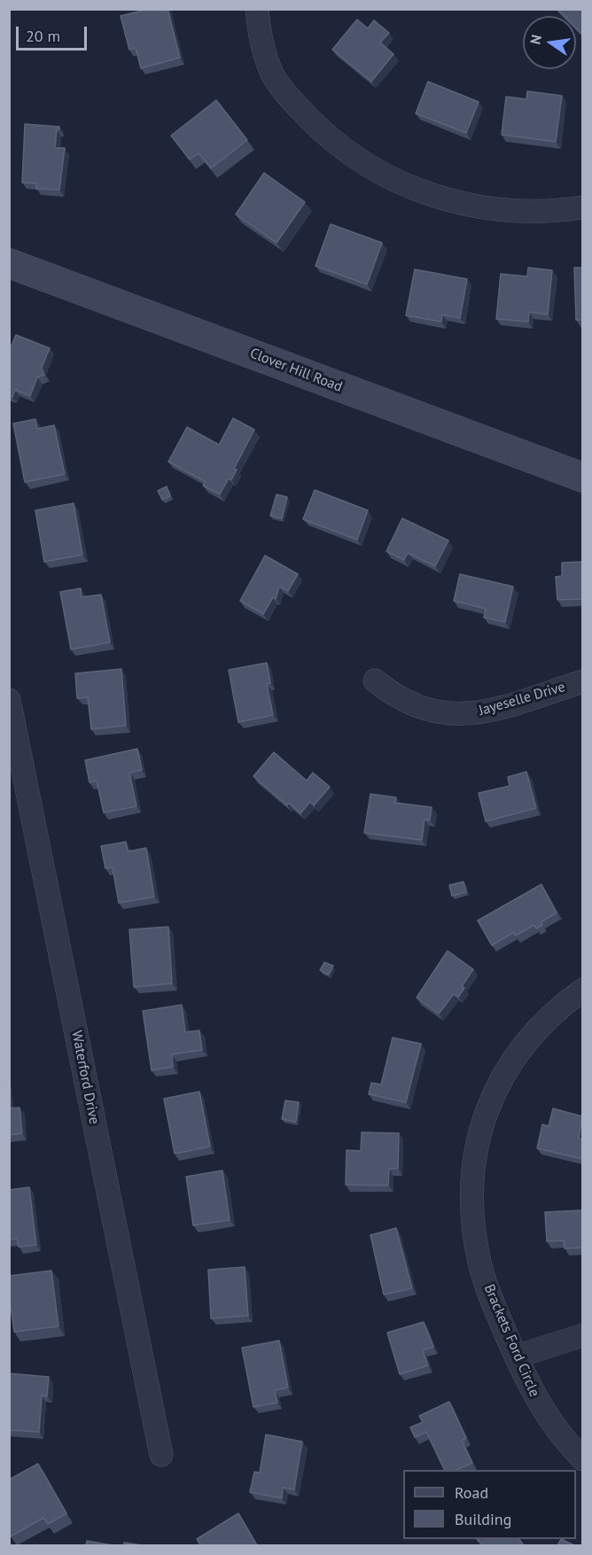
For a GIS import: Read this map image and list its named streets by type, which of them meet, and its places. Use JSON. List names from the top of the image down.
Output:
{
  "streets": {
    "street": [
      "Clover Hill Road",
      "Jayeselle Drive",
      "Waterford Drive",
      "Brackets Ford Circle"
    ]
  },
  "legend": ["Road", "Building"],
  "scale_bar": "20 m",
  "north": "left"
}
